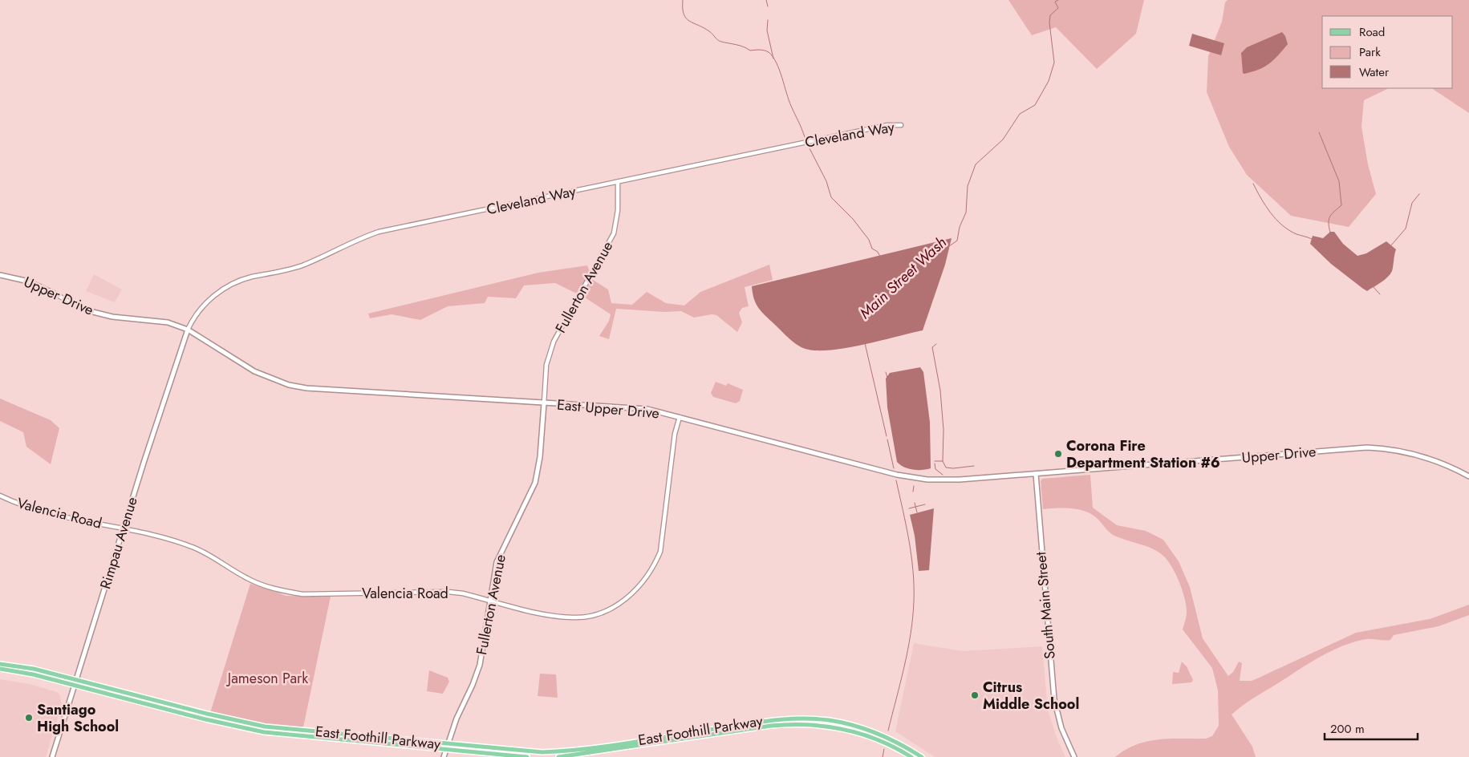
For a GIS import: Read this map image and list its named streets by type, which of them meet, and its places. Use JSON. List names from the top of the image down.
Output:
{
  "streets": {
    "main road": [
      "Fullerton Avenue",
      "Upper Drive",
      "East Upper Drive",
      "Rimpau Avenue",
      "South Main Street",
      "East Foothill Parkway"
    ],
    "street": ["Cleveland Way", "Valencia Road"]
  },
  "crossings": [
    ["Cleveland Way", "Fullerton Avenue"],
    ["Cleveland Way", "Upper Drive"],
    ["Cleveland Way", "East Upper Drive"],
    ["Cleveland Way", "Rimpau Avenue"],
    ["Fullerton Avenue", "East Upper Drive"],
    ["Fullerton Avenue", "Valencia Road"],
    ["Fullerton Avenue", "East Foothill Parkway"],
    ["Upper Drive", "East Upper Drive"],
    ["Upper Drive", "Rimpau Avenue"],
    ["Upper Drive", "South Main Street"],
    ["East Upper Drive", "Valencia Road"],
    ["East Upper Drive", "Rimpau Avenue"],
    ["East Upper Drive", "South Main Street"],
    ["Valencia Road", "Rimpau Avenue"],
    ["Rimpau Avenue", "East Foothill Parkway"]
  ],
  "water": ["Main Street Wash"],
  "parks": ["Jameson Park"],
  "places": ["Corona Fire Department Station #6", "Citrus Middle School", "Santiago High School"],
  "legend": ["Road", "Park", "Water"],
  "scale_bar": "200 m"
}
